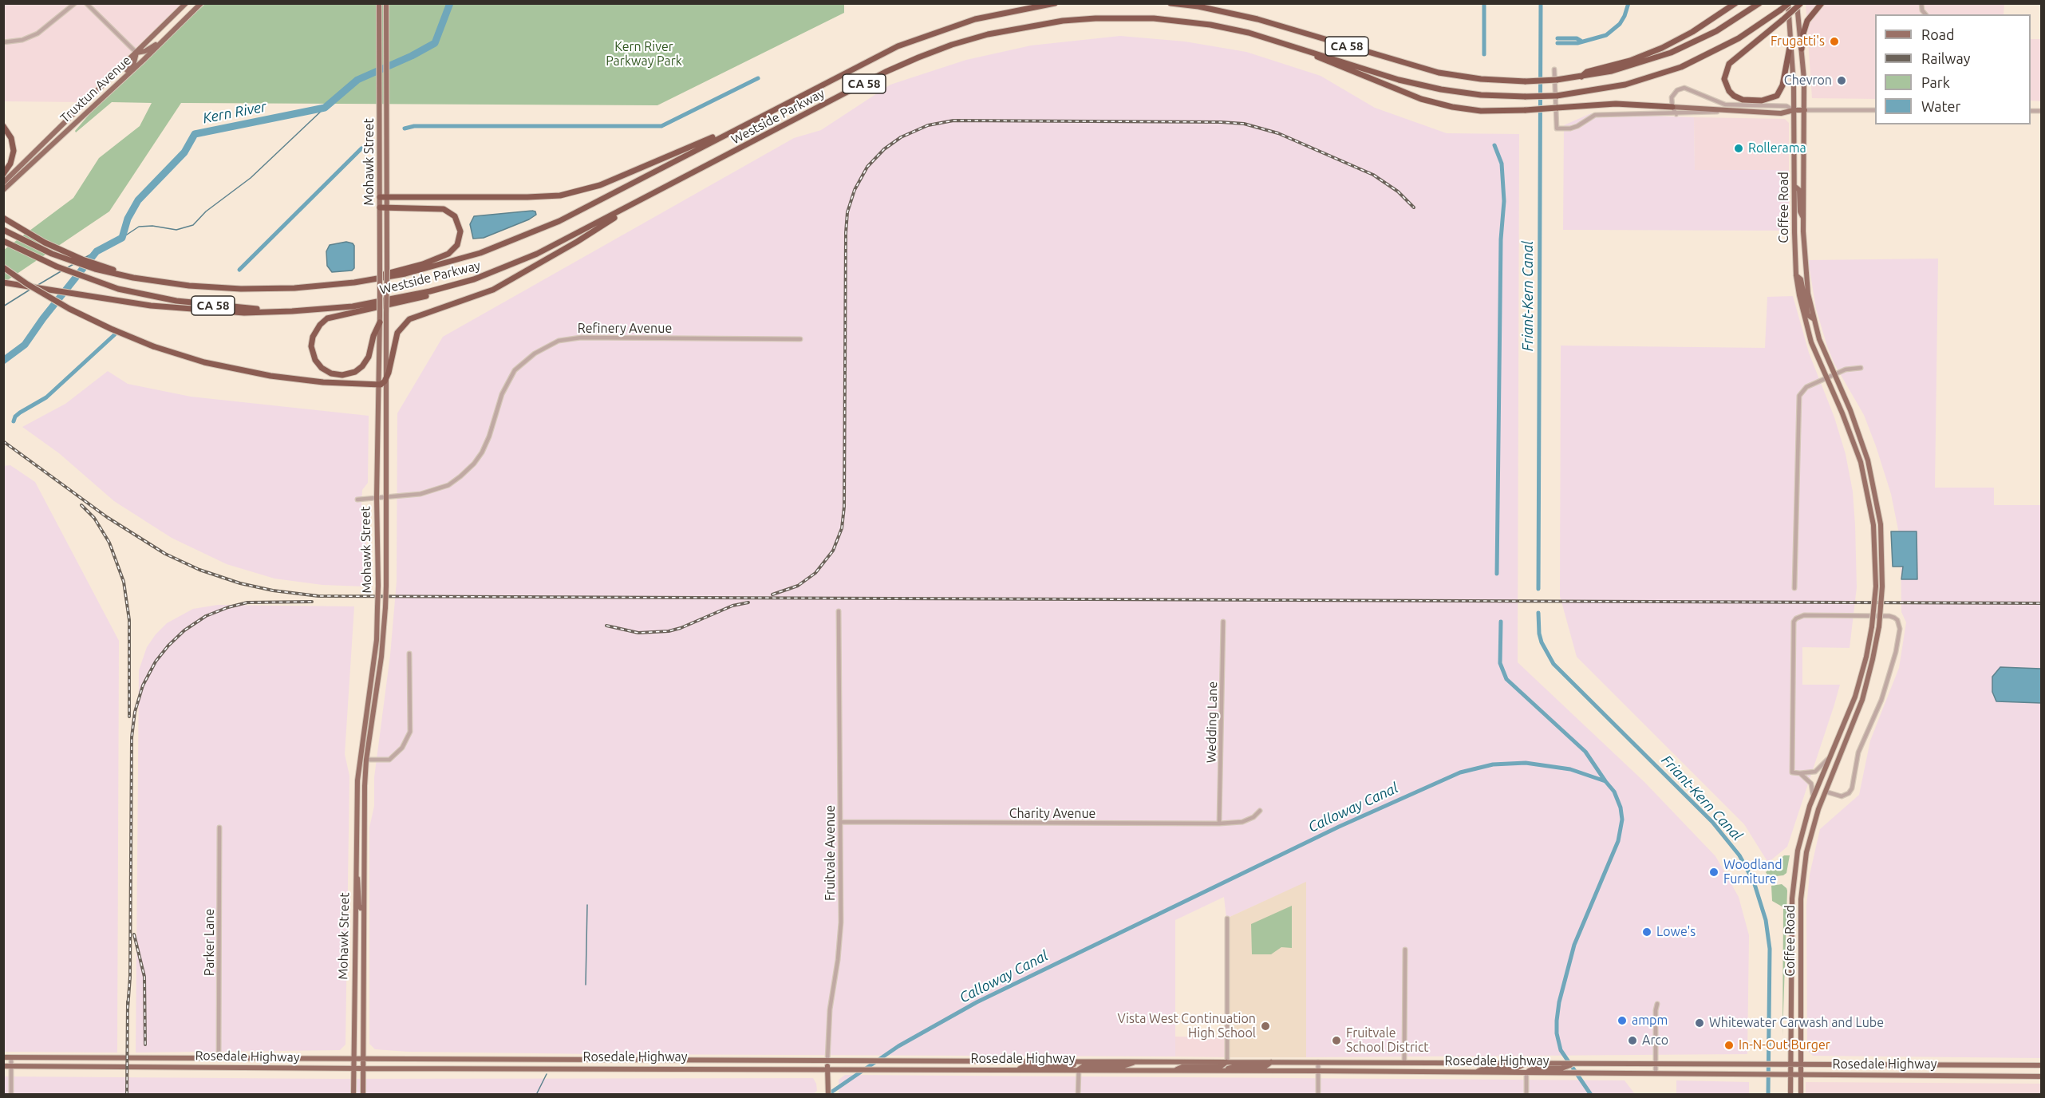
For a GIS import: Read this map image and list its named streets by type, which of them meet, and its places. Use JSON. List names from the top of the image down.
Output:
{
  "streets": {
    "highway": ["CA 58", "Westside Parkway"],
    "main road": [
      "Truxtun Avenue",
      "Mohawk Street",
      "Coffee Road",
      "Fruitvale Avenue",
      "Rosedale Highway"
    ],
    "street": [
      "Refinery Avenue",
      "Wedding Lane",
      "Charity Avenue",
      "Parker Lane"
    ]
  },
  "crossings": [
    ["CA 58", "Westside Parkway"],
    ["Westside Parkway", "Coffee Road"],
    ["Mohawk Street", "Refinery Avenue"],
    ["Mohawk Street", "Rosedale Highway"],
    ["Coffee Road", "Rosedale Highway"],
    ["Wedding Lane", "Charity Avenue"],
    ["Charity Avenue", "Fruitvale Avenue"],
    ["Fruitvale Avenue", "Rosedale Highway"],
    ["Parker Lane", "Rosedale Highway"]
  ],
  "water": ["Kern River", "Friant-Kern Canal", "Calloway Canal"],
  "parks": ["Kern River Parkway Park"],
  "places": [
    "Frugatti's",
    "Chevron",
    "Rollerama",
    "Woodland Furniture",
    "Lowe's",
    "ampm",
    "Whitewater Carwash and Lube",
    "Vista West Continuation High School",
    "Fruitvale School District",
    "Arco",
    "In-N-Out Burger"
  ],
  "legend": [
    "Road",
    "Railway",
    "Park",
    "Water"
  ]
}
